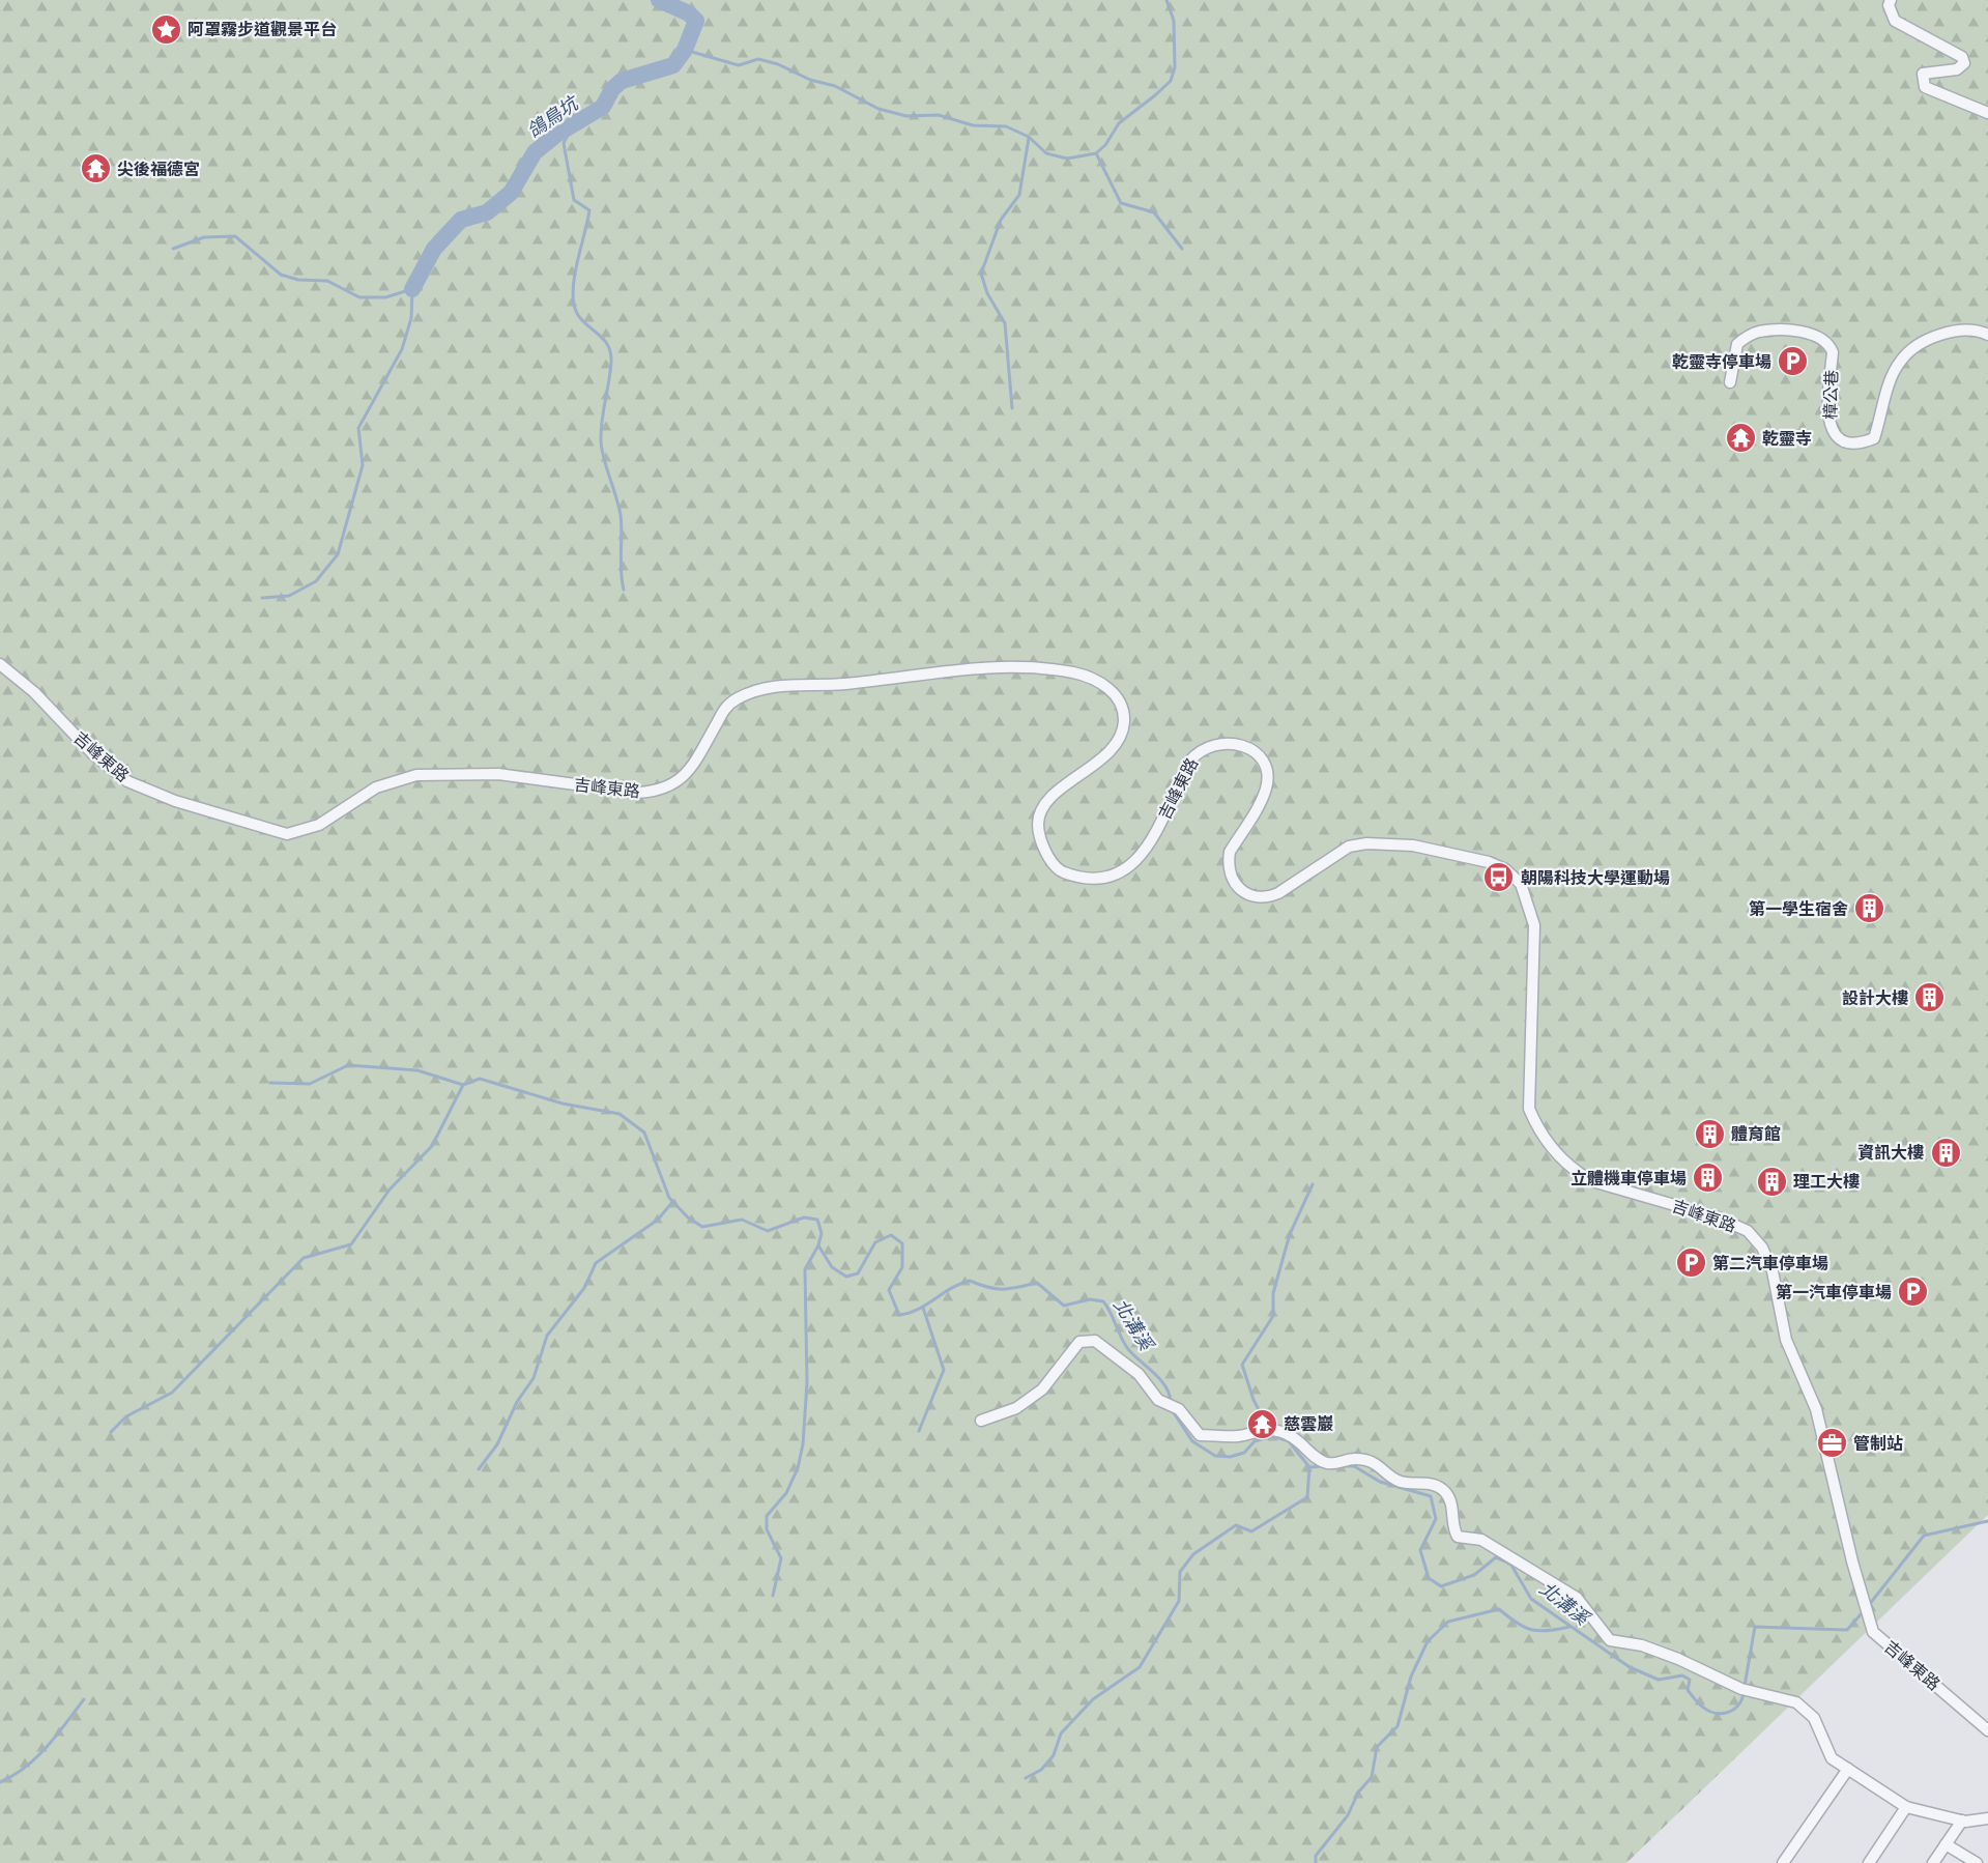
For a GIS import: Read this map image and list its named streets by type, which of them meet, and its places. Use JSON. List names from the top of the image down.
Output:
{
  "streets": {
    "street": ["樟公巷", "吉峰東路"]
  },
  "water": ["鴿鳥坑", "北溝溪"],
  "places": {
    "place": ["阿罩霧步道觀景平台"],
    "temple": ["尖後福德宮", "乾靈寺", "慈雲巖"],
    "parking": ["乾靈寺停車場", "第二汽車停車場", "第一汽車停車場"],
    "bus stop": ["朝陽科技大學運動場"],
    "building": [
      "第一學生宿舍",
      "設計大樓",
      "體育館",
      "資訊大樓",
      "立體機車停車場",
      "理工大樓"
    ],
    "office": ["管制站"]
  }
}
